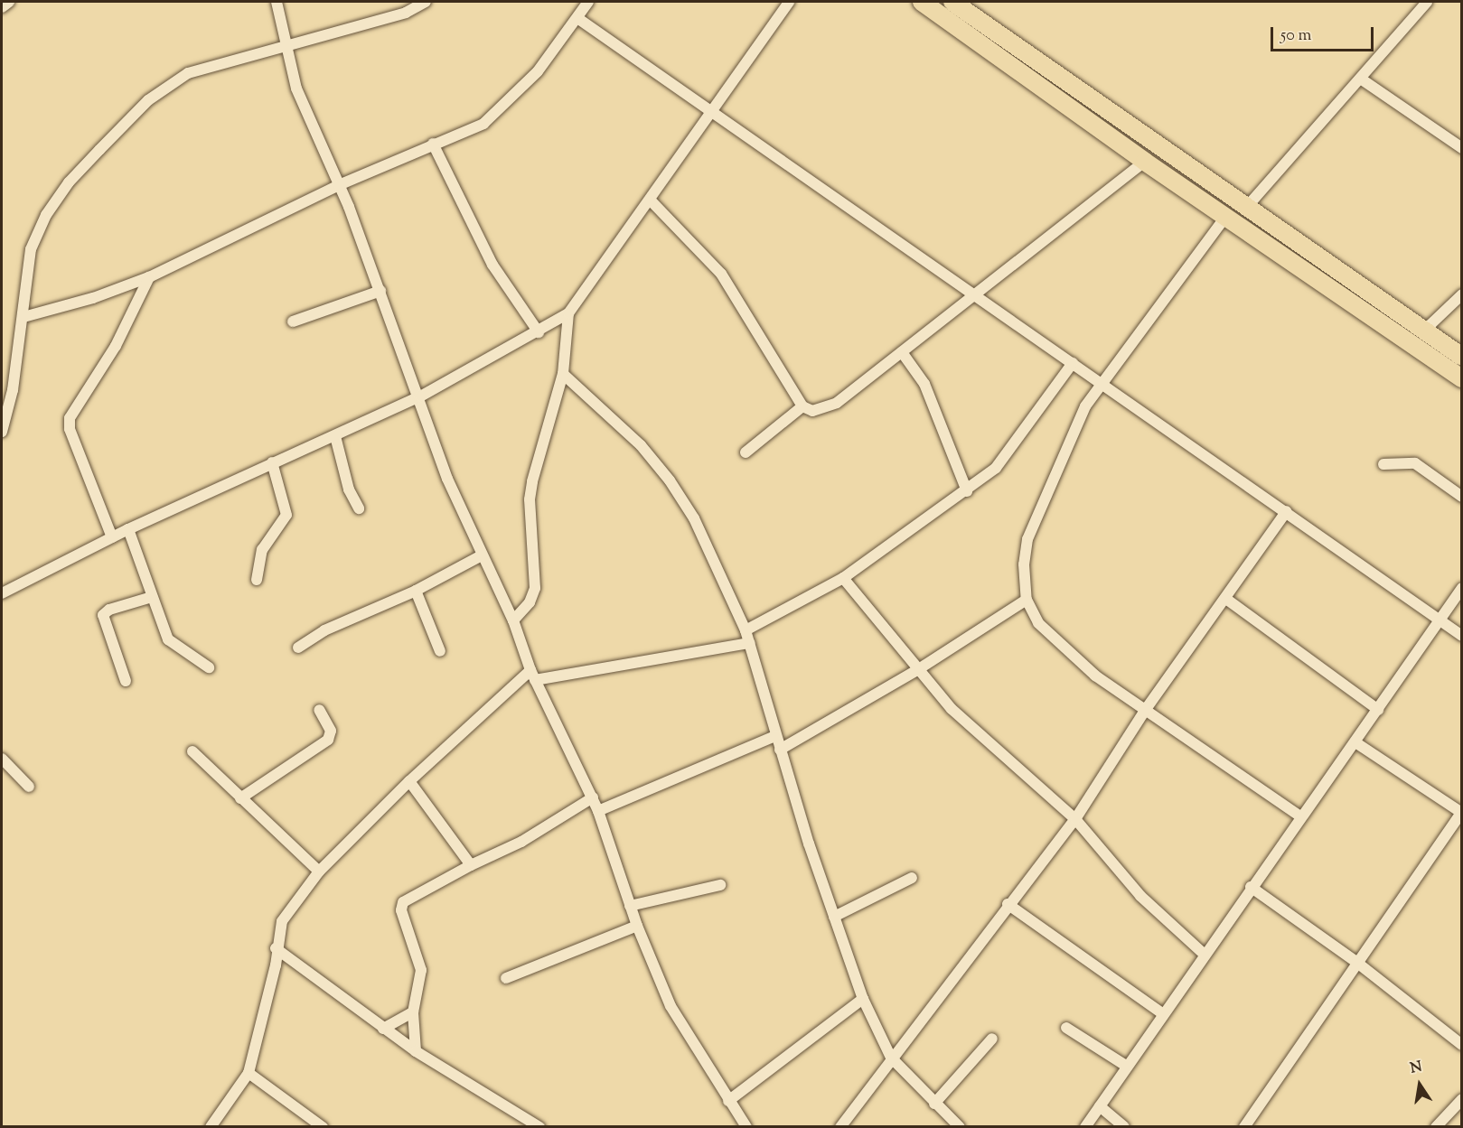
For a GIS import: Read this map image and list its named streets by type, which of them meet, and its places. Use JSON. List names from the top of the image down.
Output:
{
  "scale_bar": "50 m",
  "north": "top"
}
